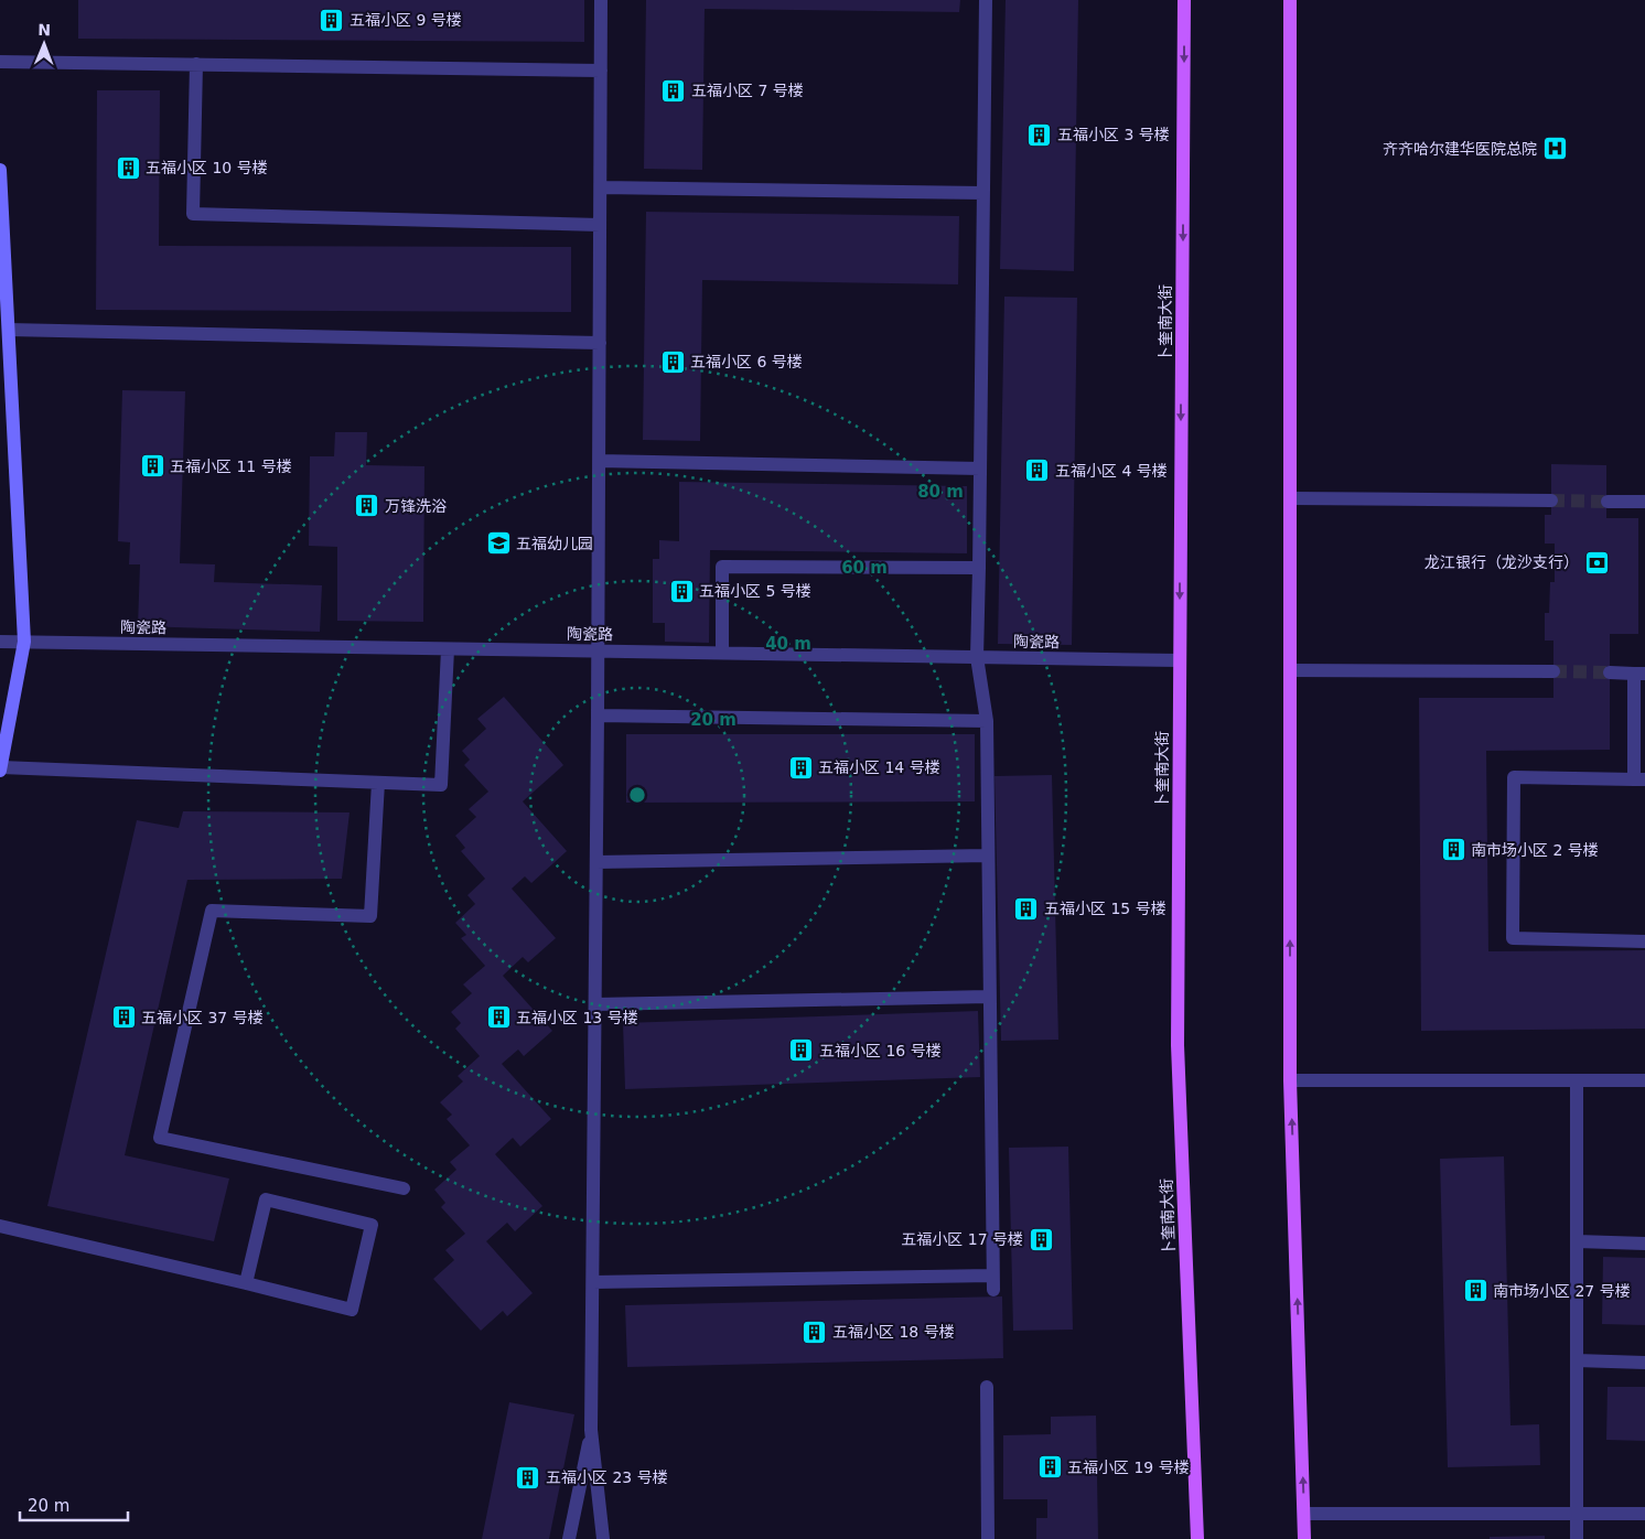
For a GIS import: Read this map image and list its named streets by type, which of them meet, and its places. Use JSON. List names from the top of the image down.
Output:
{
  "streets": {
    "main road": ["卜奎南大街"],
    "street": ["陶瓷路"]
  },
  "crossings": [
    ["卜奎南大街", "陶瓷路"]
  ],
  "places": {
    "building": [
      "五福小区 9 号楼",
      "五福小区 7 号楼",
      "五福小区 3 号楼",
      "五福小区 10 号楼",
      "五福小区 6 号楼",
      "五福小区 11 号楼",
      "五福小区 4 号楼",
      "万锋洗浴",
      "五福小区 5 号楼",
      "五福小区 14 号楼",
      "南市场小区 2 号楼",
      "五福小区 15 号楼",
      "五福小区 37 号楼",
      "五福小区 13 号楼",
      "五福小区 16 号楼",
      "五福小区 17 号楼",
      "南市场小区 27 号楼",
      "五福小区 18 号楼",
      "五福小区 19 号楼",
      "五福小区 23 号楼"
    ],
    "hospital": ["齐齐哈尔建华医院总院"],
    "school or university": ["五福幼儿园"],
    "bank": ["龙江银行（龙沙支行）"]
  },
  "scale_bar": "20 m",
  "north": "top",
  "rings": [
    "80 m",
    "60 m",
    "40 m",
    "20 m"
  ]
}
